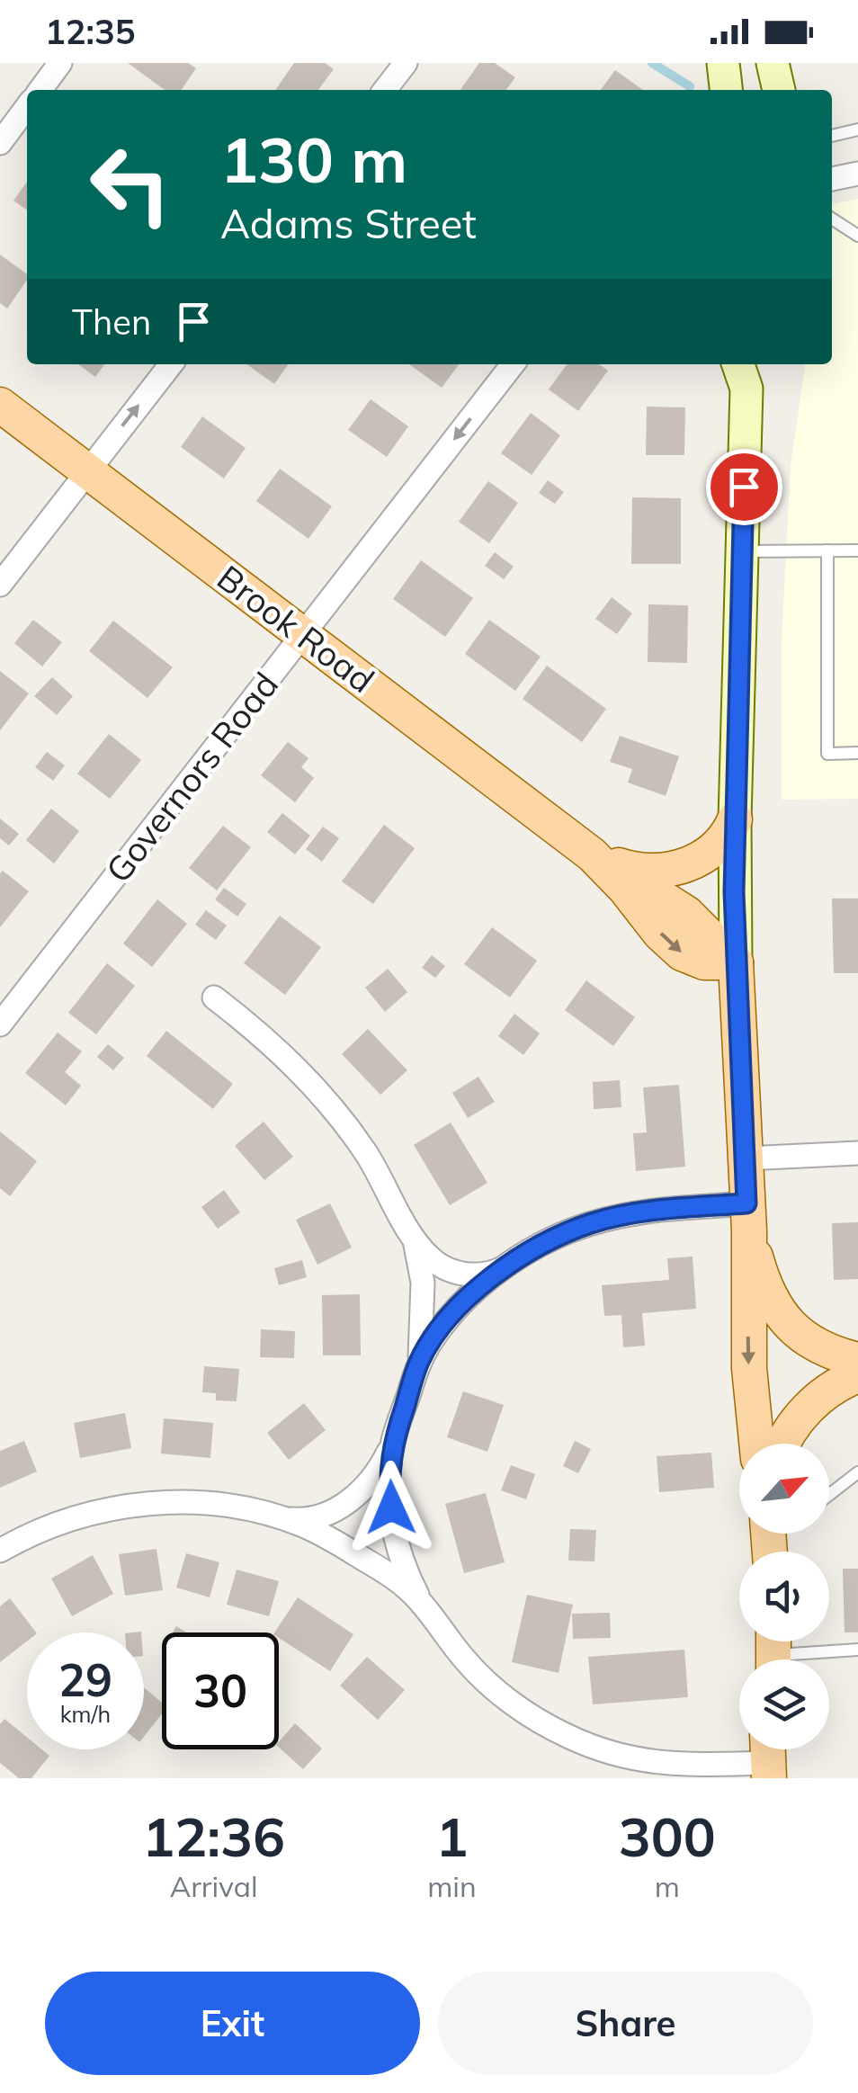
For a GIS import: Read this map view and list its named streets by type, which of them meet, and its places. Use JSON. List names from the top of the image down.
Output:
{
  "streets": {
    "main road": ["Brook Road"],
    "street": ["Governors Road"]
  },
  "crossings": [
    ["Brook Road", "Governors Road"]
  ],
  "one_way": ["Governors Road"],
  "north": "top right",
  "page": {
    "status": "12:35",
    "turn": ["130 m", "Adams Street"],
    "then": "Then",
    "speed": "29 km/h",
    "limit": "30",
    "eta": [
      "12:36",
      "Arrival",
      "1",
      "min",
      "300",
      "m"
    ],
    "buttons": ["Exit", "Share"]
  }
}
